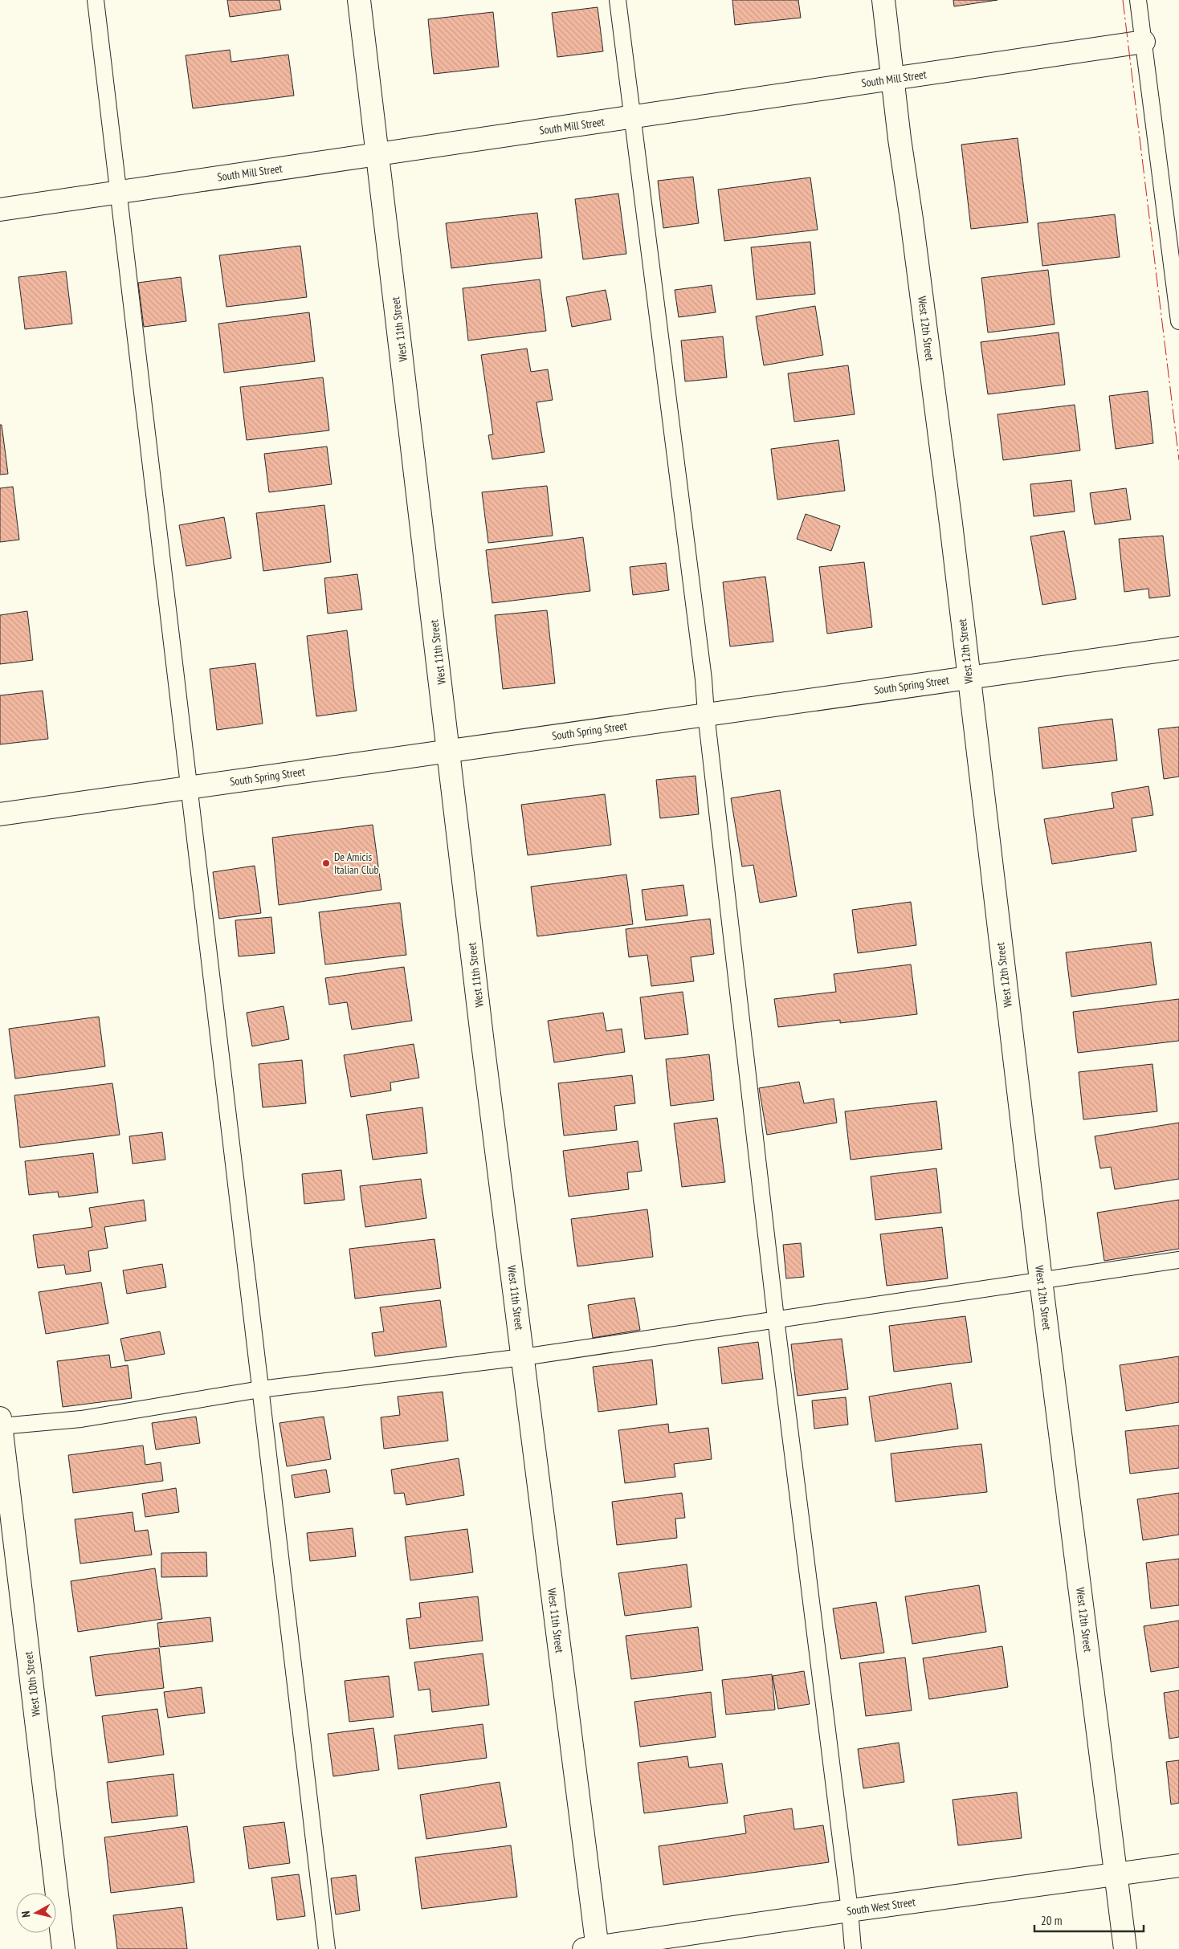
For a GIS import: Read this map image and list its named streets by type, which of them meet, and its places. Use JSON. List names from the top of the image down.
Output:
{
  "streets": {
    "street": [
      "South Mill Street",
      "West 12th Street",
      "West 11th Street",
      "South Spring Street",
      "West 10th Street",
      "South West Street"
    ]
  },
  "crossings": [
    ["South Mill Street", "West 12th Street"],
    ["South Mill Street", "West 11th Street"],
    ["West 12th Street", "South Spring Street"],
    ["West 12th Street", "South West Street"],
    ["West 11th Street", "South Spring Street"],
    ["West 11th Street", "South West Street"]
  ],
  "places": ["De Amicis Italian Club"],
  "scale_bar": "20 m",
  "north": "left"
}
